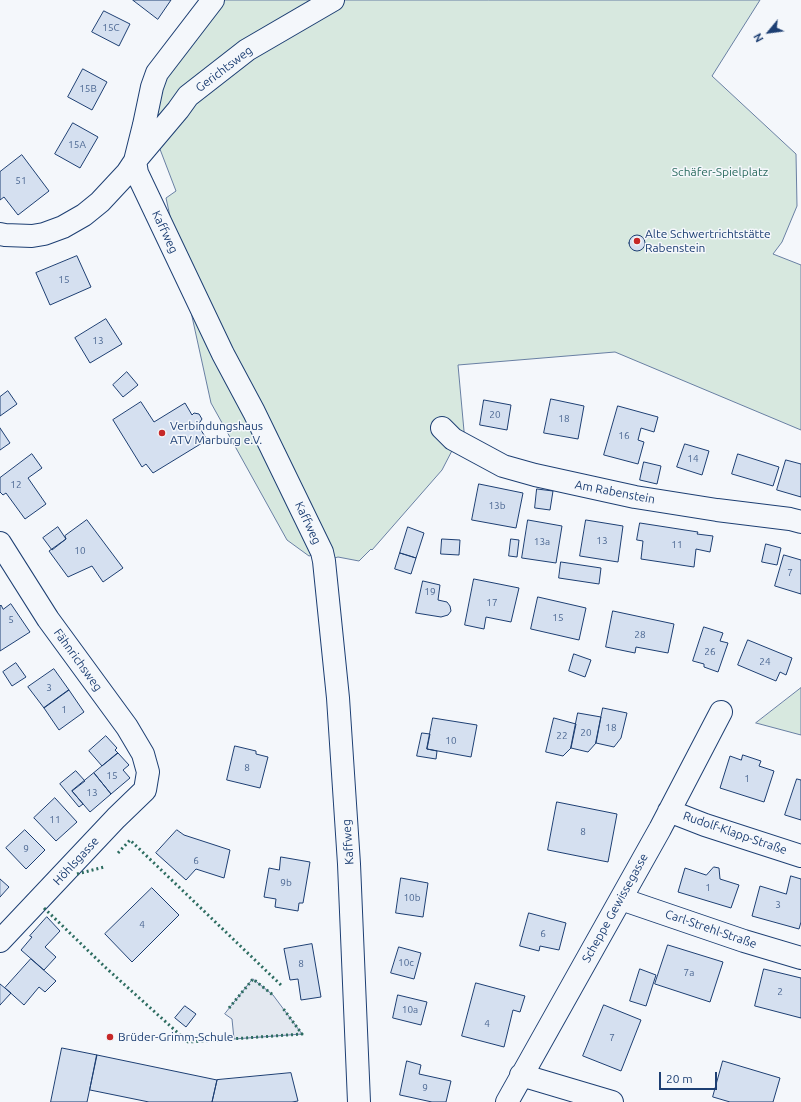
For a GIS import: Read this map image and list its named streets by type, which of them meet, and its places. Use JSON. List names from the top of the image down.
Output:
{
  "streets": {
    "street": [
      "Gerichtsweg",
      "Kaffweg",
      "Am Rabenstein",
      "Fähnrichsweg",
      "Rudolf-Klapp-Straße",
      "Höhlsgasse",
      "Scheppe Gewissegasse",
      "Carl-Strehl-Straße"
    ]
  },
  "crossings": [
    ["Gerichtsweg", "Kaffweg"],
    ["Fähnrichsweg", "Höhlsgasse"],
    ["Rudolf-Klapp-Straße", "Scheppe Gewissegasse"],
    ["Scheppe Gewissegasse", "Carl-Strehl-Straße"]
  ],
  "parks": ["Schäfer-Spielplatz"],
  "places": ["Alte Schwertrichtstätte Rabenstein", "Verbindungshaus ATV Marburg e.V.", "Brüder-Grimm-Schule"],
  "house_numbers": [
    "15C",
    "15B",
    "15A",
    "51",
    "15",
    "13",
    "20",
    "18",
    "16",
    "14",
    "12",
    "13b",
    "13",
    "13a",
    "11",
    "10",
    "7",
    "19",
    "17",
    "15",
    "5",
    "28",
    "26",
    "24",
    "3",
    "1",
    "18",
    "20",
    "22",
    "10",
    "8",
    "15",
    "1",
    "13",
    "11",
    "8",
    "9",
    "6",
    "9b",
    "1",
    "10b",
    "3",
    "4",
    "6",
    "10c",
    "8",
    "7a",
    "2",
    "10a",
    "4",
    "7",
    "9"
  ],
  "scale_bar": "20 m",
  "north": "bottom left"
}
